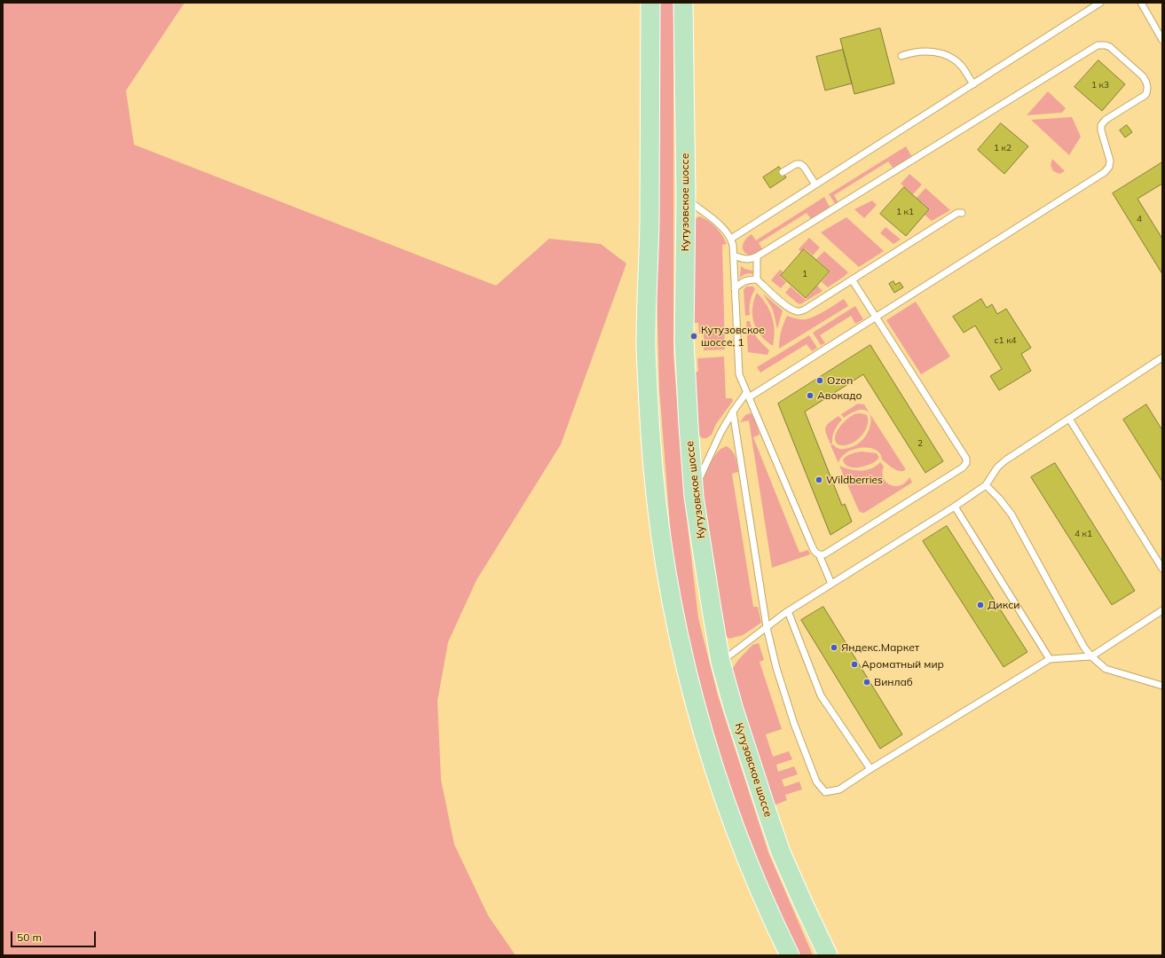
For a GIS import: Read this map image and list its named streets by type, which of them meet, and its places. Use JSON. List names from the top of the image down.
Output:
{
  "streets": {
    "main road": ["Кутузовское шоссе"]
  },
  "places": [
    "Кутузовское шоссе, 1",
    "Ozon",
    "Авокадо",
    "Wildberries",
    "Дикси",
    "Яндекс.Маркет",
    "Ароматный мир",
    "Винлаб"
  ],
  "house_numbers": [
    "1 к3",
    "1 к2",
    "1 к1",
    "4",
    "1",
    "с1 к4",
    "2",
    "4 к1"
  ],
  "scale_bar": "50 m"
}
